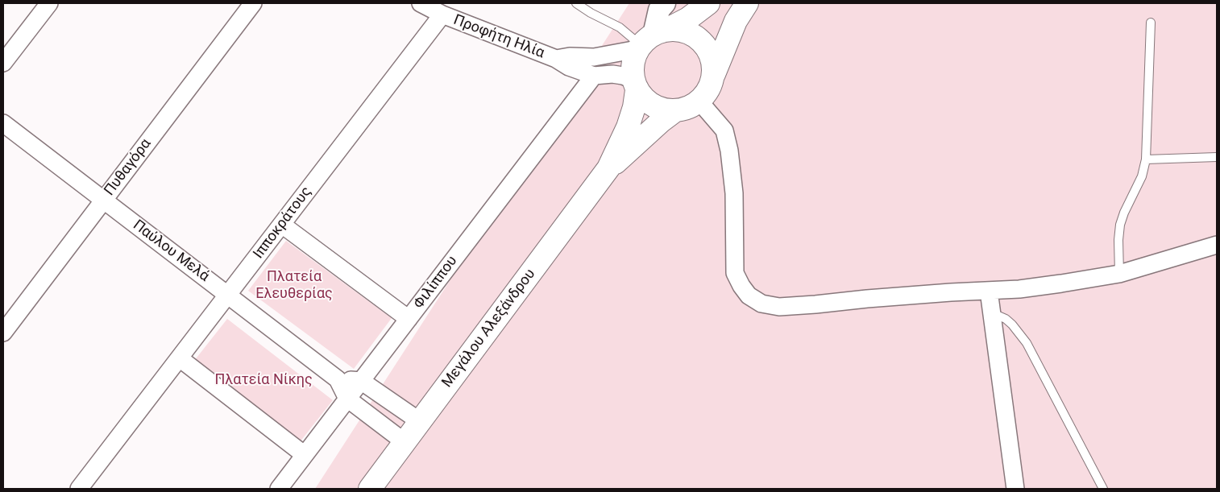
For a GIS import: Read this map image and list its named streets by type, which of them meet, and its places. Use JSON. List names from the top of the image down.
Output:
{
  "streets": {
    "main road": ["Μεγάλου Αλεξάνδρου"],
    "street": [
      "Προφήτη Ηλία",
      "Πυθαγόρα",
      "Ιπποκράτους",
      "Παύλου Μελά",
      "Φιλίππου"
    ]
  },
  "crossings": [
    ["Προφήτη Ηλία", "Ιπποκράτους"],
    ["Προφήτη Ηλία", "Φιλίππου"],
    ["Πυθαγόρα", "Παύλου Μελά"],
    ["Ιπποκράτους", "Παύλου Μελά"],
    ["Παύλου Μελά", "Φιλίππου"],
    ["Παύλου Μελά", "Μεγάλου Αλεξάνδρου"]
  ],
  "parks": ["Πλατεία Ελευθερίας", "Πλατεία Νίκης"]
}
